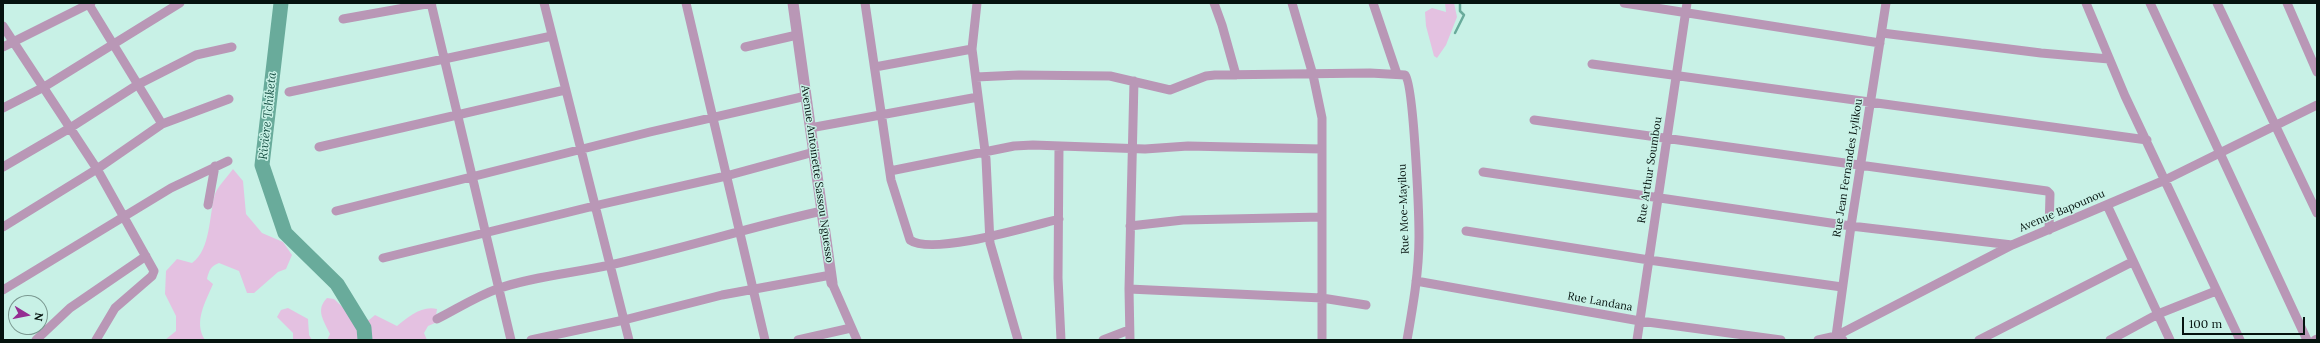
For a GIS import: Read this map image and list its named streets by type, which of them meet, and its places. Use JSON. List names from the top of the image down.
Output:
{
  "streets": {
    "street": [
      "Rue Jean Fernandes Lylikou",
      "Rue Arthur Soumbou",
      "Avenue Antoinette Sassou Nguesso",
      "Rue Moe-Mayilou",
      "Avenue Bapounou",
      "Rue Landana"
    ]
  },
  "crossings": [
    ["Rue Jean Fernandes Lylikou", "Avenue Bapounou"],
    ["Rue Arthur Soumbou", "Rue Landana"],
    ["Rue Moe-Mayilou", "Rue Landana"]
  ],
  "water": ["Rivière Tchiketa"],
  "scale_bar": "100 m",
  "north": "right"
}
